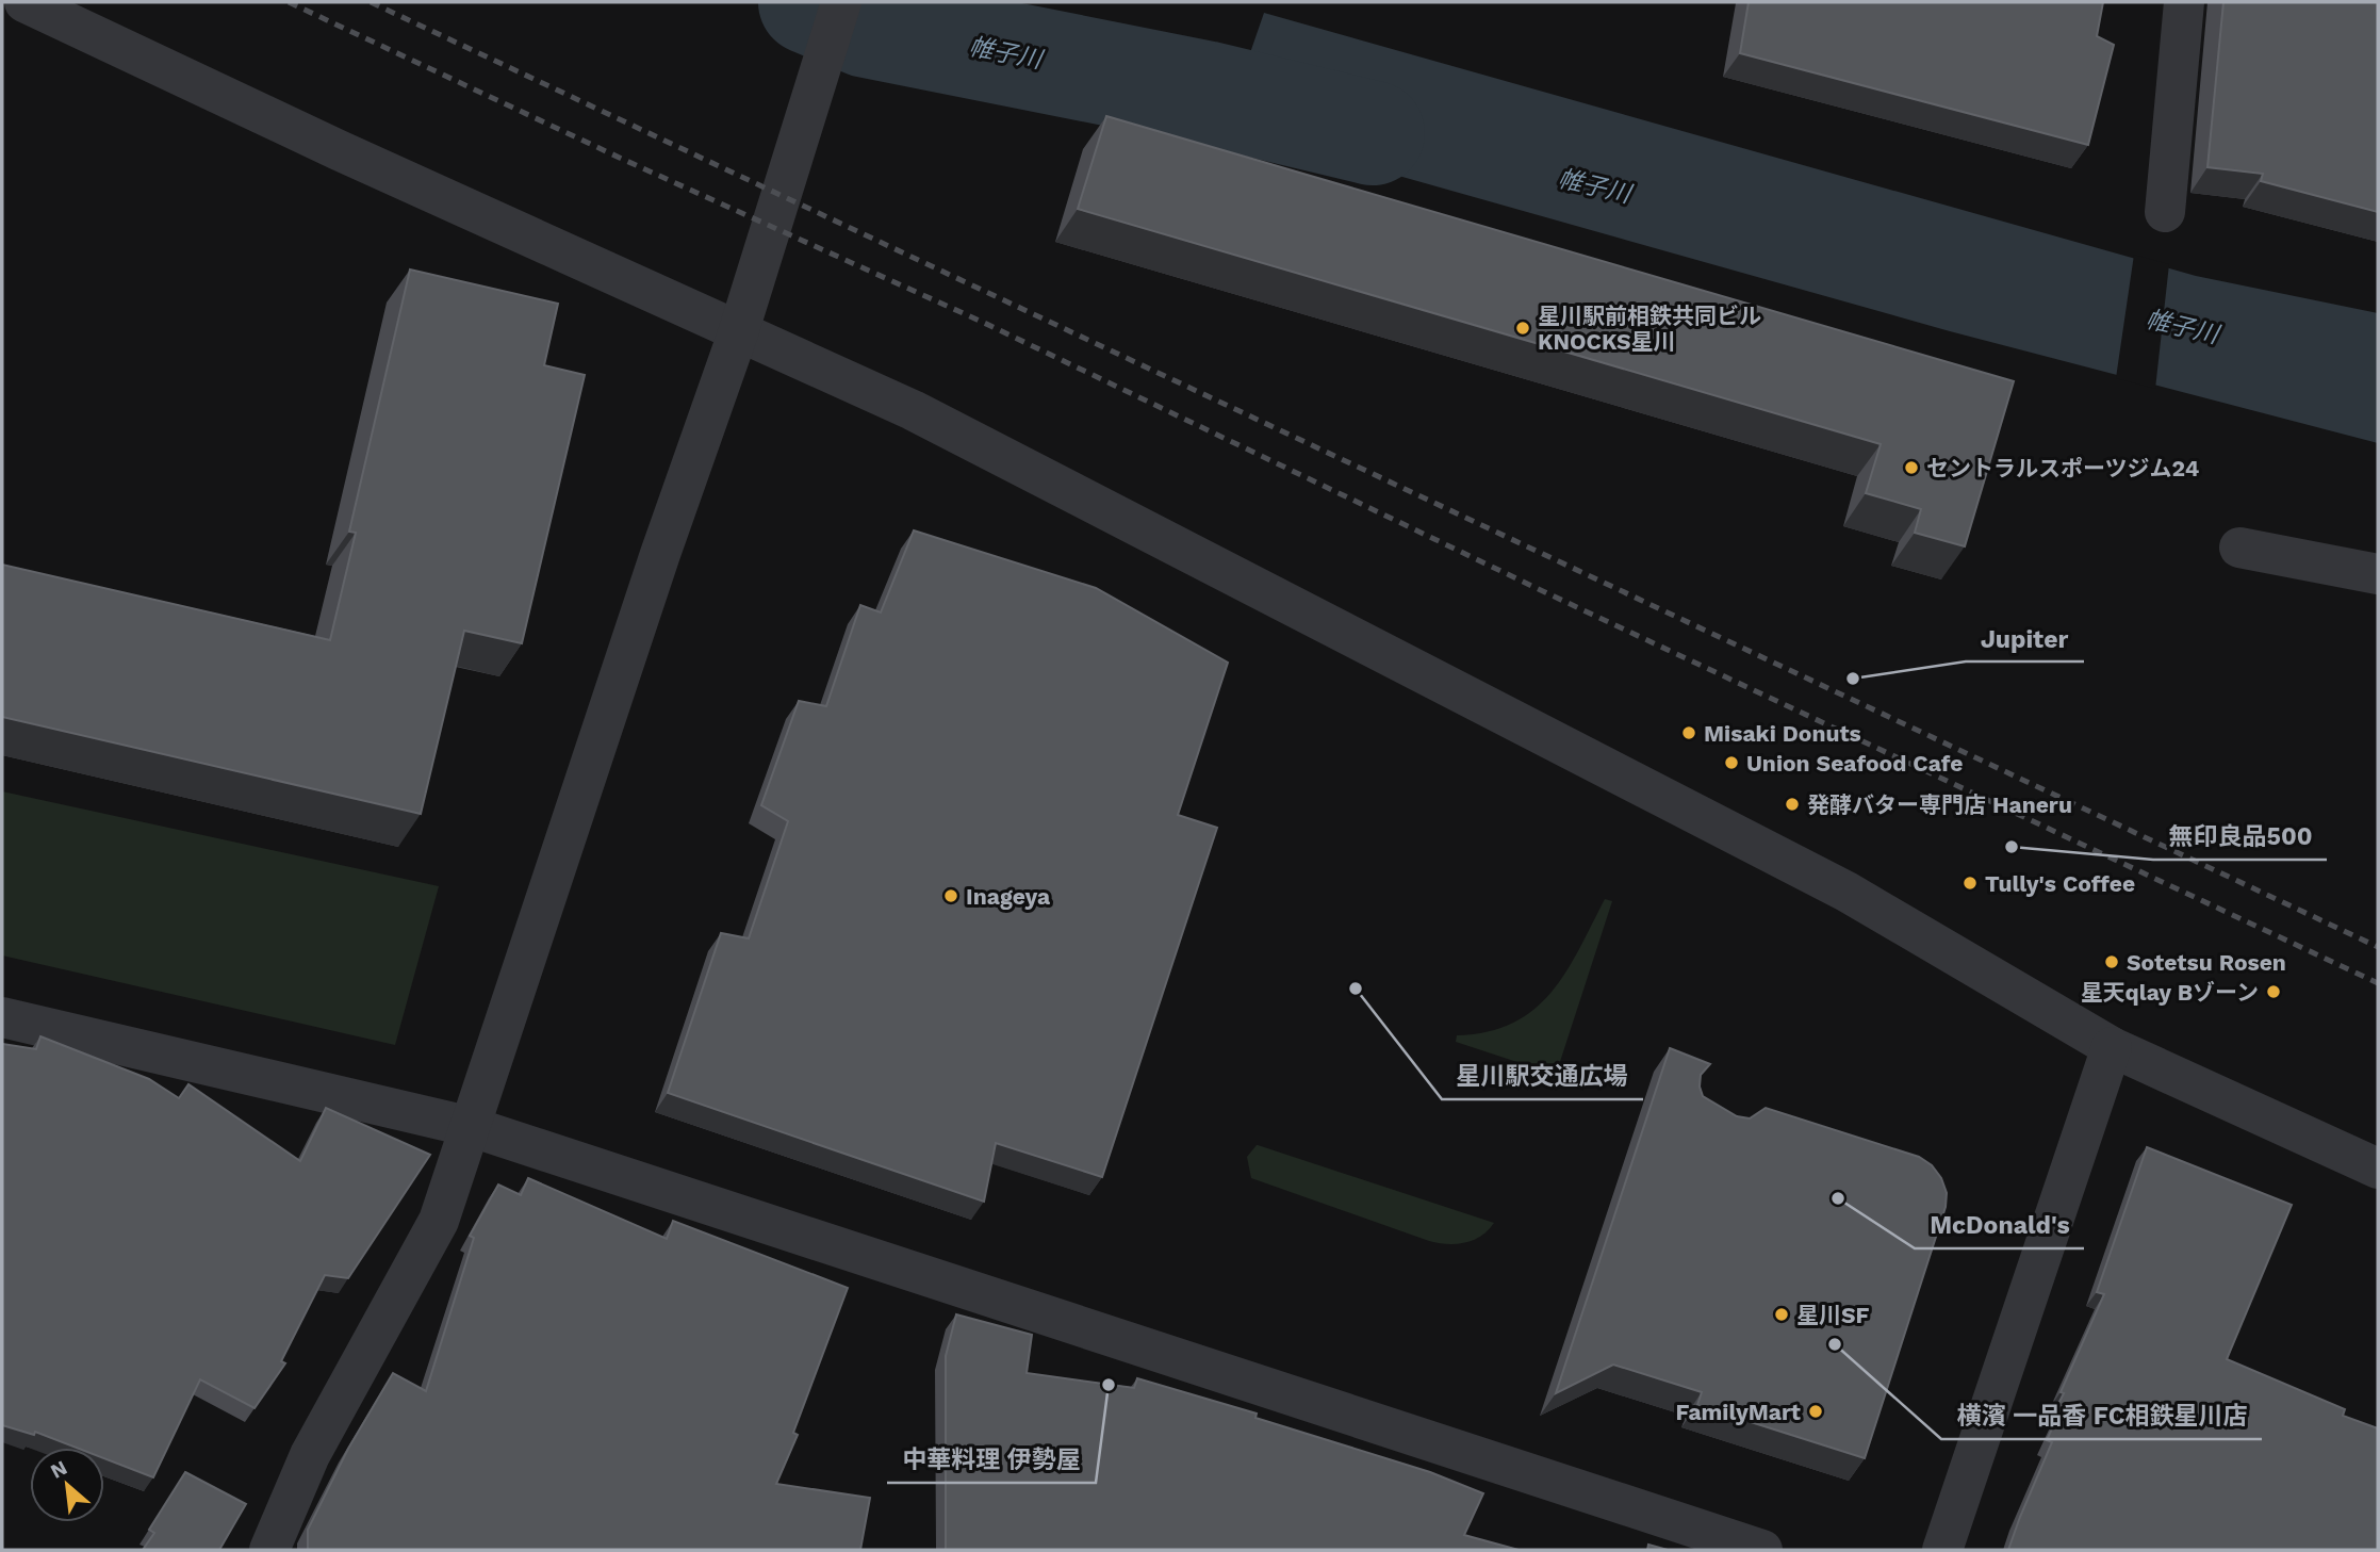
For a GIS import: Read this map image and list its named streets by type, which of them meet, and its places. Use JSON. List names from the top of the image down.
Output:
{
  "water": ["帷子川"],
  "places": [
    "星川駅前相鉄共同ビル KNOCKS星川",
    "セントラルスポーツジム24",
    "Jupiter",
    "Misaki Donuts",
    "Union Seafood Cafe",
    "発酵バター専門店 Haneru",
    "無印良品500",
    "Tully's Coffee",
    "Inageya",
    "Sotetsu Rosen",
    "星川駅交通広場",
    "星天qlay Bゾーン",
    "McDonald's",
    "星川SF",
    "横濱 一品香 FC相鉄星川店",
    "中華料理 伊勢屋",
    "FamilyMart"
  ],
  "north": "top left"
}
